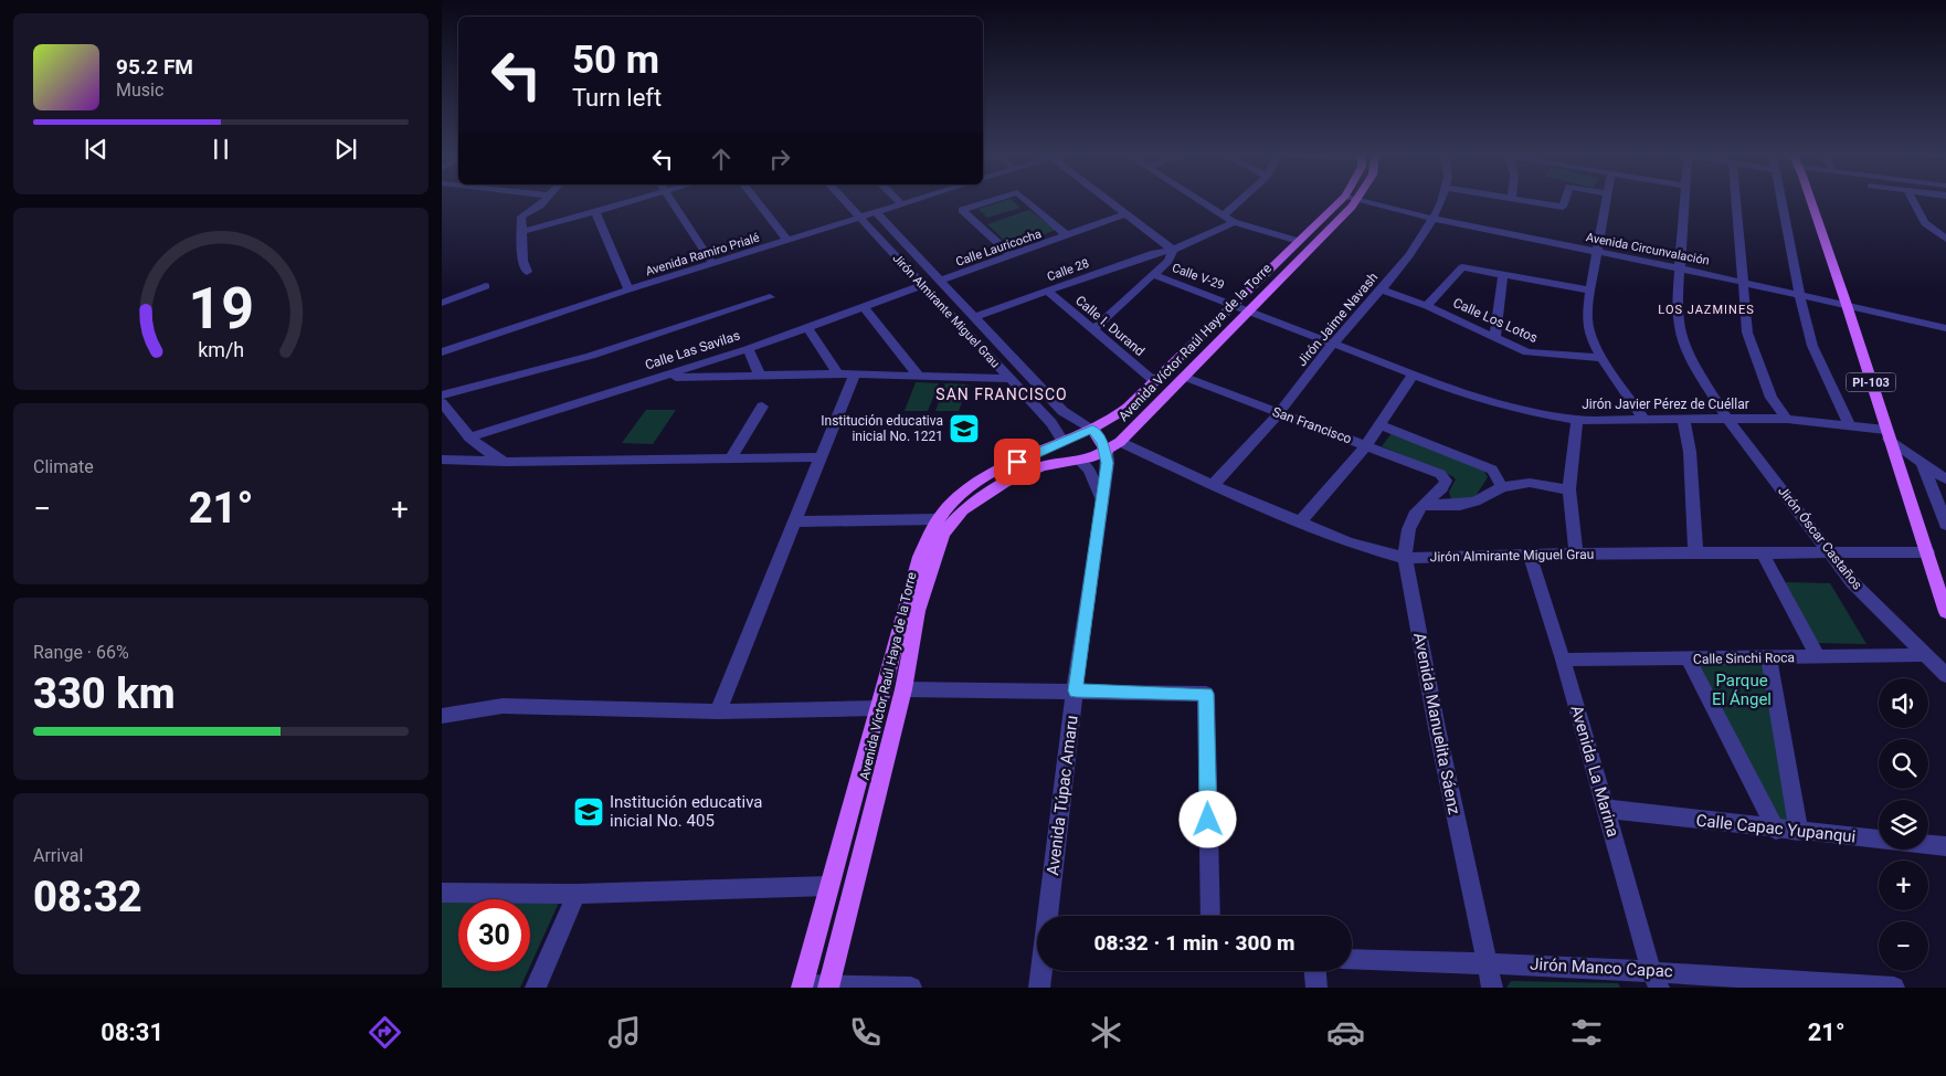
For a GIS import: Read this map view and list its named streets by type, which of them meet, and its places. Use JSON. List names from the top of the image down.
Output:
{
  "streets": {
    "main road": ["Avenida Víctor Raúl Haya de la Torre", "PI-103"],
    "street": [
      "Calle Lauricocha",
      "Avenida Circunvalación",
      "Avenida Ramiro Prialé",
      "Calle 28",
      "Calle V-29",
      "Jirón Almirante Miguel Grau",
      "Jirón Jaime Navash",
      "Calle Los Lotos",
      "Calle I. Durand",
      "Calle Las Savilas",
      "Jirón Javier Pérez de Cuéllar",
      "San Francisco",
      "Jirón Óscar Castaños",
      "Calle Sinchi Roca",
      "Avenida Manuelita Sáenz",
      "Avenida La Marina",
      "Avenida Túpac Amaru",
      "Calle Capac Yupanqui",
      "Jirón Manco Capac"
    ]
  },
  "crossings": [
    ["Calle Lauricocha", "Jirón Almirante Miguel Grau"],
    ["Avenida Circunvalación", "Jirón Jaime Navash"],
    ["Avenida Circunvalación", "PI-103"],
    ["Avenida Circunvalación", "Jirón Óscar Castaños"],
    ["Avenida Ramiro Prialé", "Jirón Almirante Miguel Grau"],
    ["Calle 28", "Jirón Almirante Miguel Grau"],
    ["Calle 28", "Calle I. Durand"],
    ["Calle V-29", "Avenida Víctor Raúl Haya de la Torre"],
    ["Calle V-29", "Jirón Javier Pérez de Cuéllar"],
    ["Jirón Almirante Miguel Grau", "Jirón Jaime Navash"],
    ["Jirón Almirante Miguel Grau", "Avenida Víctor Raúl Haya de la Torre"],
    ["Jirón Almirante Miguel Grau", "Calle Las Savilas"],
    ["Jirón Almirante Miguel Grau", "PI-103"],
    ["Jirón Almirante Miguel Grau", "Jirón Óscar Castaños"],
    ["Jirón Almirante Miguel Grau", "Avenida Manuelita Sáenz"],
    ["Jirón Almirante Miguel Grau", "Avenida La Marina"],
    ["Jirón Jaime Navash", "Calle Los Lotos"],
    ["Jirón Jaime Navash", "Jirón Javier Pérez de Cuéllar"],
    ["Jirón Jaime Navash", "San Francisco"],
    ["Calle I. Durand", "Avenida Víctor Raúl Haya de la Torre"],
    ["Avenida Víctor Raúl Haya de la Torre", "Jirón Javier Pérez de Cuéllar"],
    ["Avenida Víctor Raúl Haya de la Torre", "San Francisco"],
    ["Avenida Víctor Raúl Haya de la Torre", "Avenida Túpac Amaru"],
    ["PI-103", "Jirón Javier Pérez de Cuéllar"],
    ["Jirón Javier Pérez de Cuéllar", "Jirón Óscar Castaños"],
    ["San Francisco", "Avenida Manuelita Sáenz"],
    ["Jirón Óscar Castaños", "Calle Sinchi Roca"],
    ["Calle Sinchi Roca", "Avenida La Marina"],
    ["Avenida Manuelita Sáenz", "Jirón Manco Capac"],
    ["Avenida La Marina", "Calle Capac Yupanqui"],
    ["Avenida La Marina", "Jirón Manco Capac"]
  ],
  "districts": ["LOS JAZMINES", "SAN FRANCISCO"],
  "parks": ["Parque El Ángel"],
  "places": {
    "school or university": ["Institución educativa inicial No. 1221", "Institución educativa inicial No. 405"]
  },
  "page": {
    "turn": ["50 m", "Turn left"],
    "song": ["95.2 FM", "Music"],
    "tile": [
      "Climate",
      ["Range · 66%", "330 km"],
      ["Arrival", "08:32"]
    ],
    "heat": ["−", "21°", "+"],
    "map_buttons": ["+", "−"],
    "limit": "30",
    "trip": "08:32 · 1 min · 300 m",
    "tabs": ["08:31", "21°"],
    "gauge": ["19", "km/h"]
  }
}
